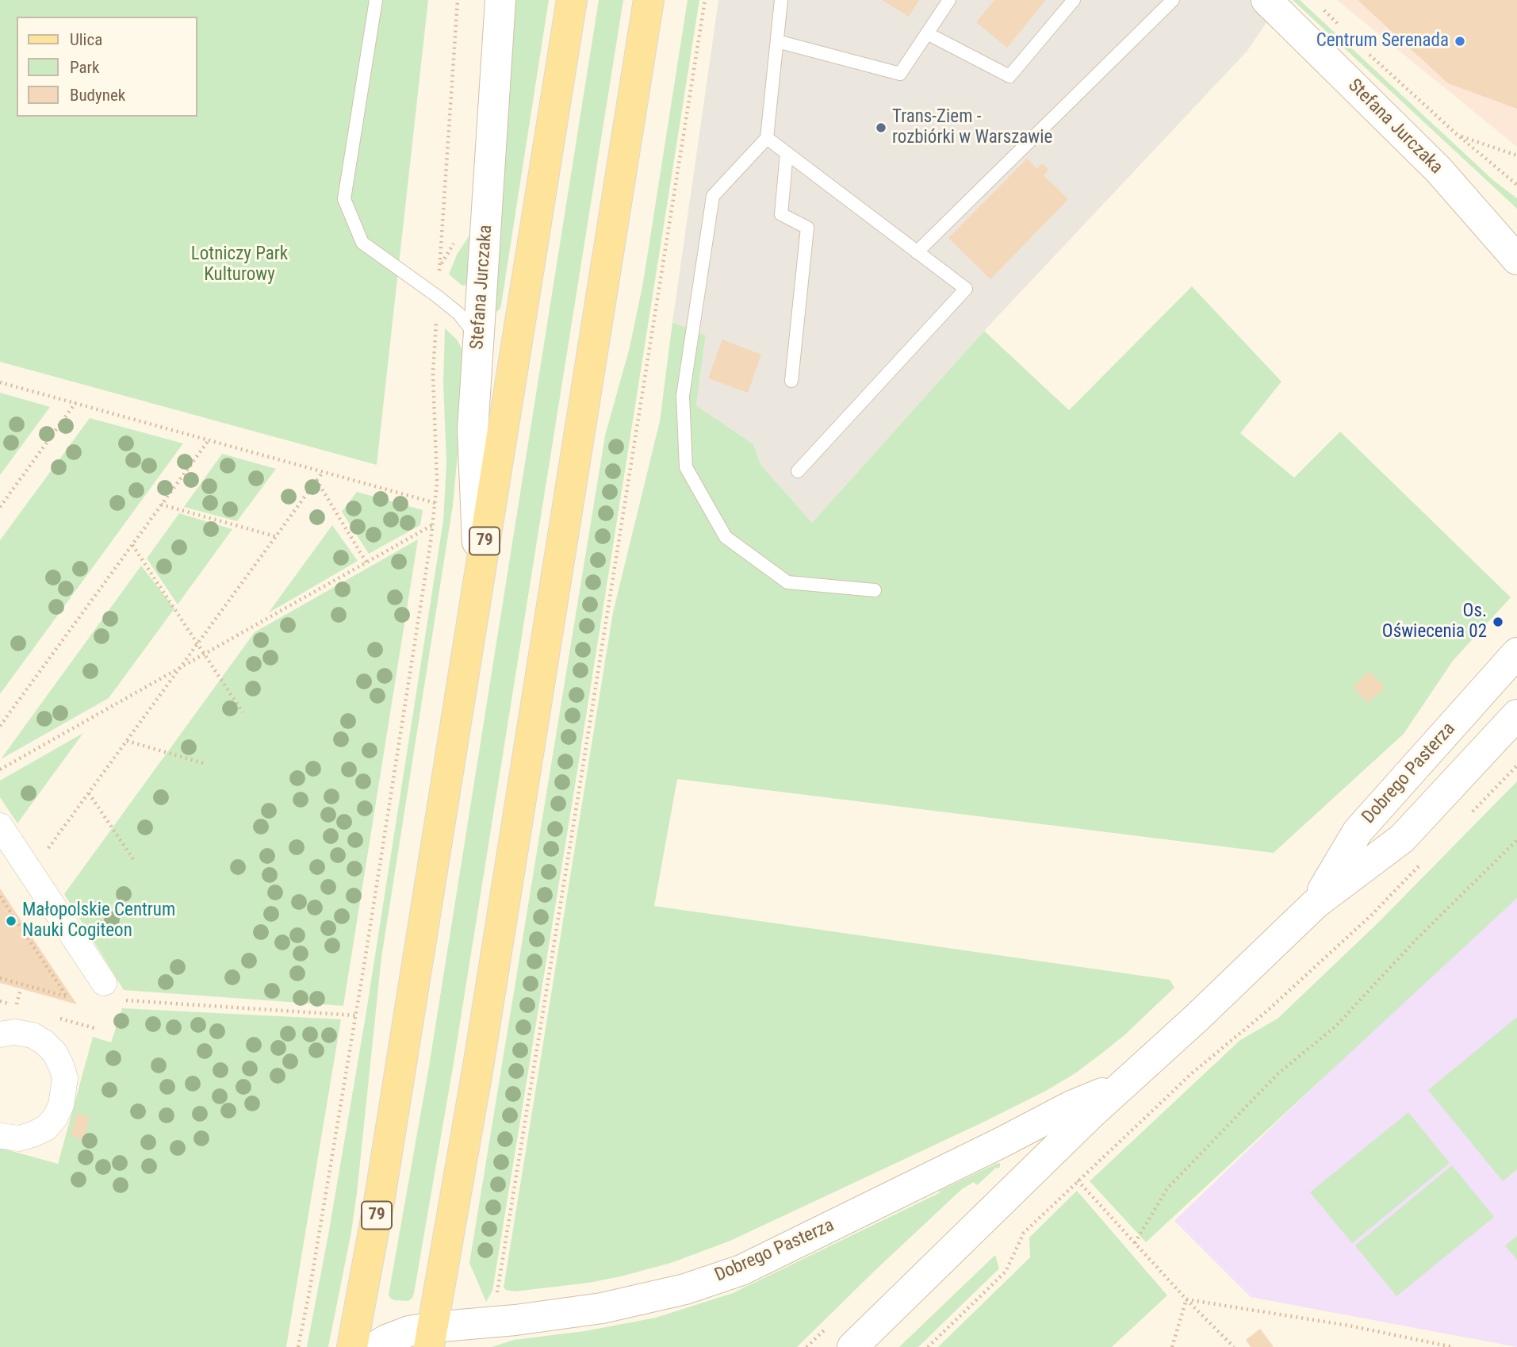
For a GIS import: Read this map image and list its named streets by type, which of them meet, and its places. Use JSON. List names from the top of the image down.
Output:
{
  "streets": {
    "main road": ["79"],
    "street": ["Stefana Jurczaka", "Dobrego Pasterza"]
  },
  "crossings": [
    ["Stefana Jurczaka", "79"]
  ],
  "parks": ["Lotniczy Park Kulturowy"],
  "places": [
    "Centrum Serenada",
    "Trans-Ziem - rozbiórki w Warszawie",
    "Os. Oświecenia 02",
    "Małopolskie Centrum Nauki Cogiteon"
  ],
  "legend": ["Ulica", "Park", "Budynek"]
}
